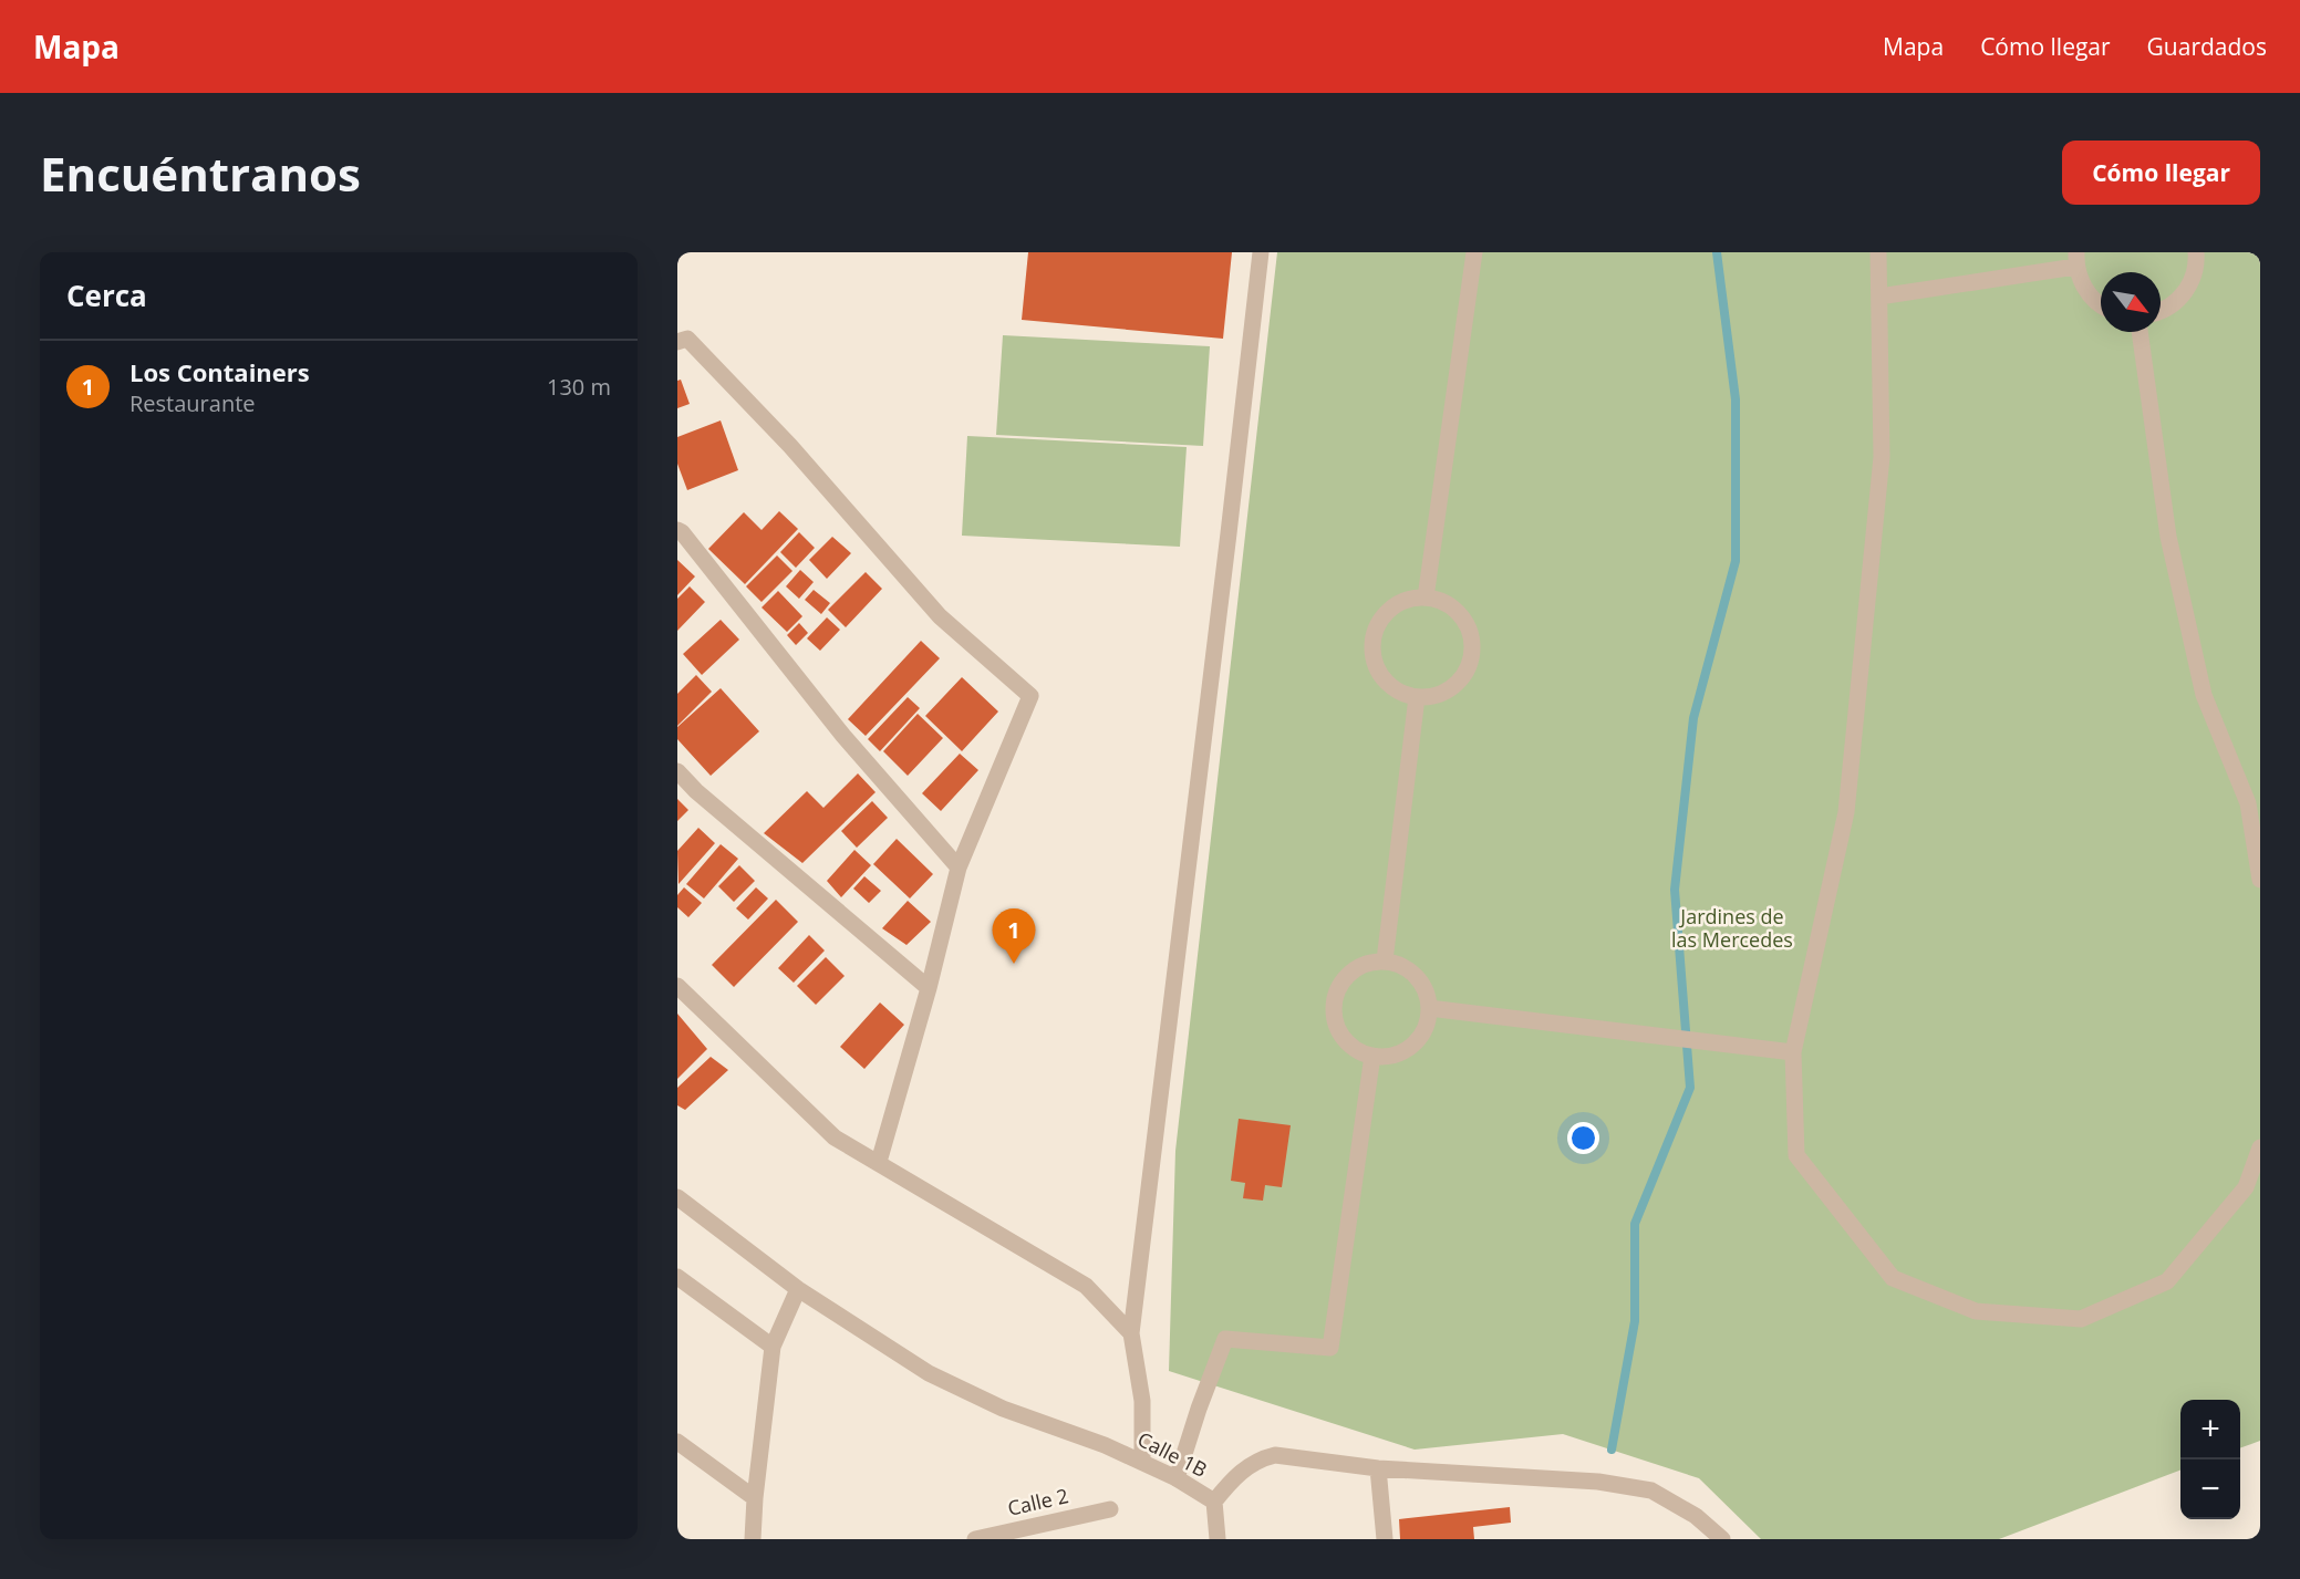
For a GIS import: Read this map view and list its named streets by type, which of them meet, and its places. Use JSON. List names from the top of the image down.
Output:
{
  "streets": {
    "street": ["Calle 1B", "Calle 2"]
  },
  "parks": ["Jardines de las Mercedes"],
  "north": "bottom right",
  "page": {
    "header": "Mapa",
    "nav": ["Mapa", "Cómo llegar", "Guardados"],
    "buttons": "Cómo llegar",
    "title": "Encuéntranos",
    "heading": "Cerca",
    "list": [
      {
        "mark": "1",
        "name": "Los Containers",
        "note": "Restaurante",
        "value": "130 m"
      }
    ],
    "pins": "1",
    "map_buttons": ["+", "−"]
  }
}
